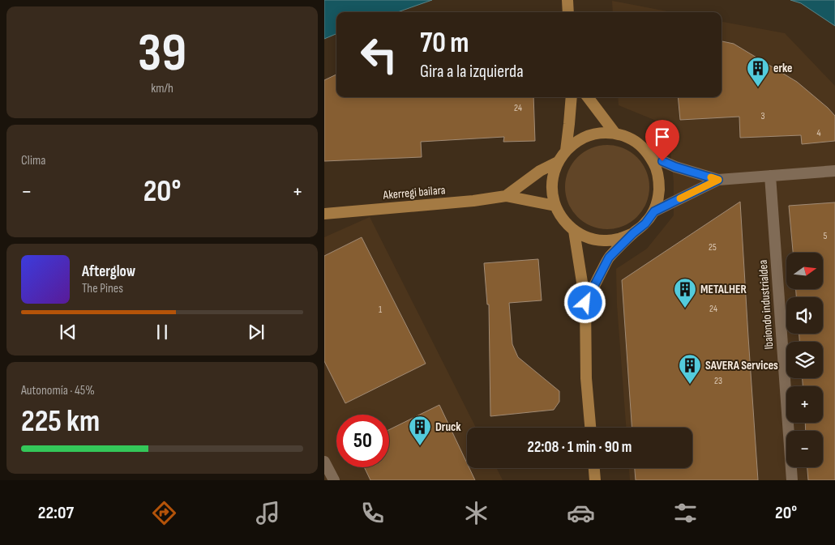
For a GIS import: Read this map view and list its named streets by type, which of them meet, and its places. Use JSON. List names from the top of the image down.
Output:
{
  "streets": {
    "main road": ["Akerregi bailara"],
    "street": ["Ibaiondo industrialdea"]
  },
  "places": {
    "building": [
      "erke",
      "METALHER",
      "SAVERA Services",
      "Druck"
    ]
  },
  "house_numbers": [
    "24",
    "3",
    "4",
    "5",
    "25",
    "24",
    "1",
    "23"
  ],
  "north": "right",
  "page": {
    "tile": [
      ["39", "km/h"],
      "Clima",
      ["Autonomía · 45%", "225 km"]
    ],
    "turn": ["70 m", "Gira a la izquierda"],
    "heat": ["−", "20°", "+"],
    "map_buttons": ["+", "−"],
    "song": ["Afterglow", "The Pines"],
    "limit": "50",
    "trip": "22:08 · 1 min · 90 m",
    "tabs": ["22:07", "20°"]
  }
}
